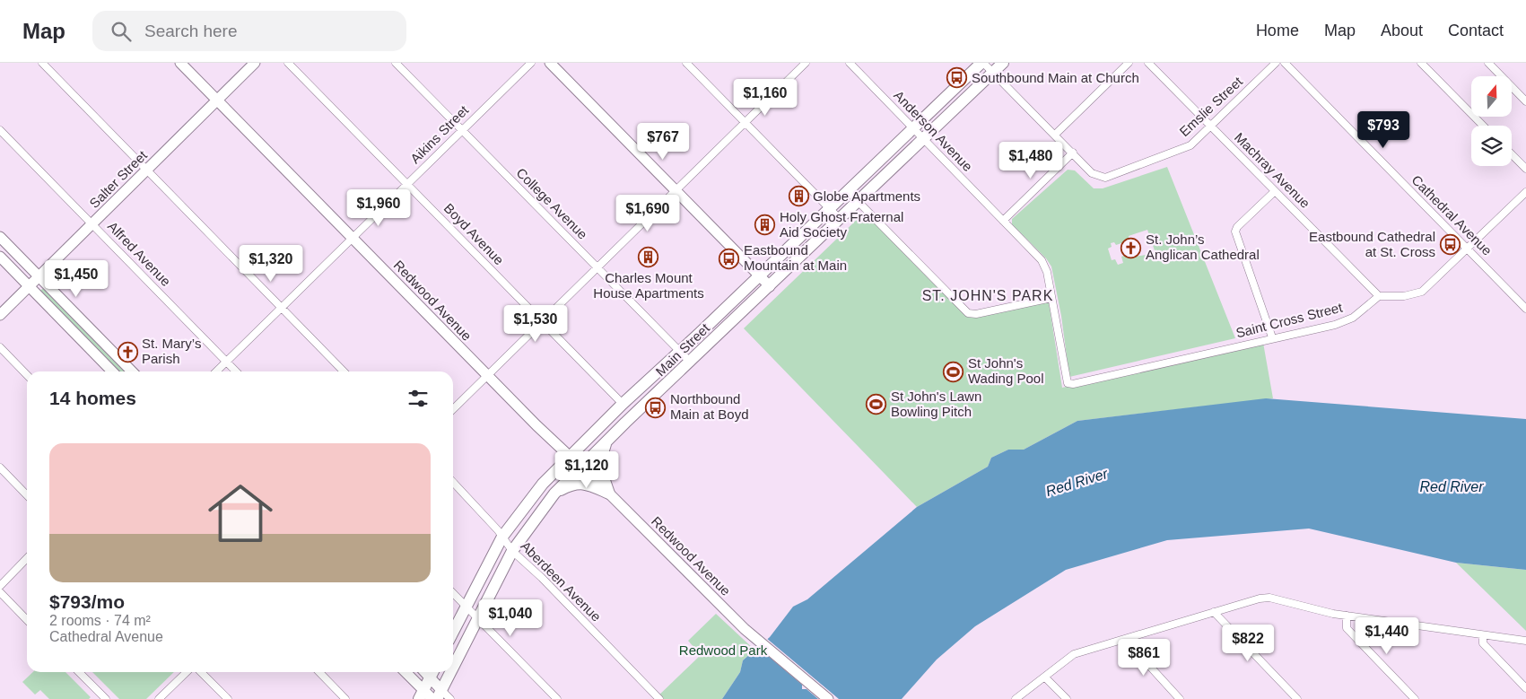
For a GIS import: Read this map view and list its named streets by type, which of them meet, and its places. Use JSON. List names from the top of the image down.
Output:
{
  "streets": {
    "main road": ["Salter Street", "Redwood Avenue", "Main Street"],
    "street": [
      "Emslie Street",
      "Anderson Avenue",
      "Aikins Street",
      "Machray Avenue",
      "College Avenue",
      "Cathedral Avenue",
      "Boyd Avenue",
      "Alfred Avenue",
      "Saint Cross Street",
      "Aberdeen Avenue"
    ]
  },
  "crossings": [
    ["Emslie Street", "Machray Avenue"],
    ["Anderson Avenue", "Saint Cross Street"],
    ["Anderson Avenue", "Main Street"],
    ["Aikins Street", "College Avenue"],
    ["Aikins Street", "Boyd Avenue"],
    ["Aikins Street", "Alfred Avenue"],
    ["Aikins Street", "Redwood Avenue"],
    ["Machray Avenue", "Saint Cross Street"],
    ["Salter Street", "Alfred Avenue"],
    ["Salter Street", "Redwood Avenue"],
    ["College Avenue", "Main Street"],
    ["Boyd Avenue", "Main Street"],
    ["Redwood Avenue", "Main Street"],
    ["Main Street", "Aberdeen Avenue"]
  ],
  "districts": ["ST. JOHN'S PARK"],
  "water": ["Red River"],
  "parks": ["Redwood Park"],
  "places": {
    "bus stop": [
      "Southbound Main at Church",
      "Eastbound Cathedral at St. Cross",
      "Eastbound Mountain at Main",
      "Northbound Main at Boyd"
    ],
    "building": ["Globe Apartments", "Holy Ghost Fraternal Aid Society", "Charles Mount House Apartments"],
    "church": ["St. John’s Anglican Cathedral", "St. Mary’s Parish"],
    "sports": ["St John's Wading Pool", "St John's Lawn Bowling Pitch"]
  },
  "north": "top",
  "page": {
    "header": "Map",
    "search": "Search here",
    "nav": [
      "Home",
      "Map",
      "About",
      "Contact"
    ],
    "price": [
      "$1,160",
      "$793",
      "$767",
      "$1,480",
      "$1,960",
      "$1,690",
      "$1,320",
      "$1,450",
      "$1,530",
      "$1,120",
      "$1,040",
      "$1,440",
      "$822",
      "$861"
    ],
    "heading": "14 homes",
    "list": [
      {
        "name": "$793/mo",
        "note": "2 rooms · 74 m² · Cathedral Avenue"
      }
    ]
  }
}
